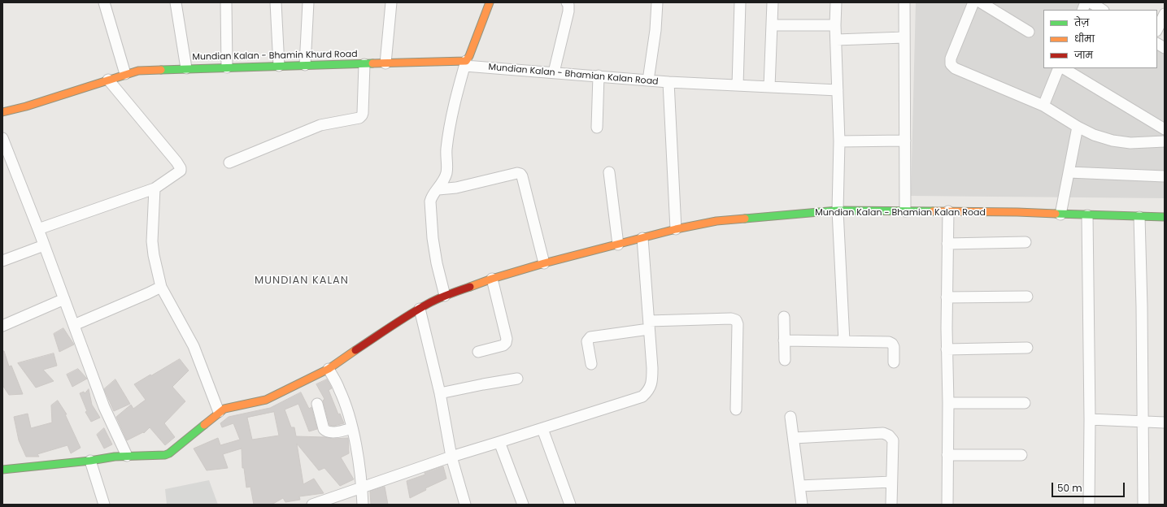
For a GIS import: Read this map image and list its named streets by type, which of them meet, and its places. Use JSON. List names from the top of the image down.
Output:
{
  "streets": {
    "street": ["Mundian Kalan - Bhamin Khurd Road", "Mundian Kalan - Bhamian Kalan Road"]
  },
  "crossings": [
    ["Mundian Kalan - Bhamin Khurd Road", "Mundian Kalan - Bhamian Kalan Road"]
  ],
  "districts": ["MUNDIAN KALAN"],
  "legend": ["तेज़", "धीमा", "जाम"],
  "scale_bar": "50 m"
}
